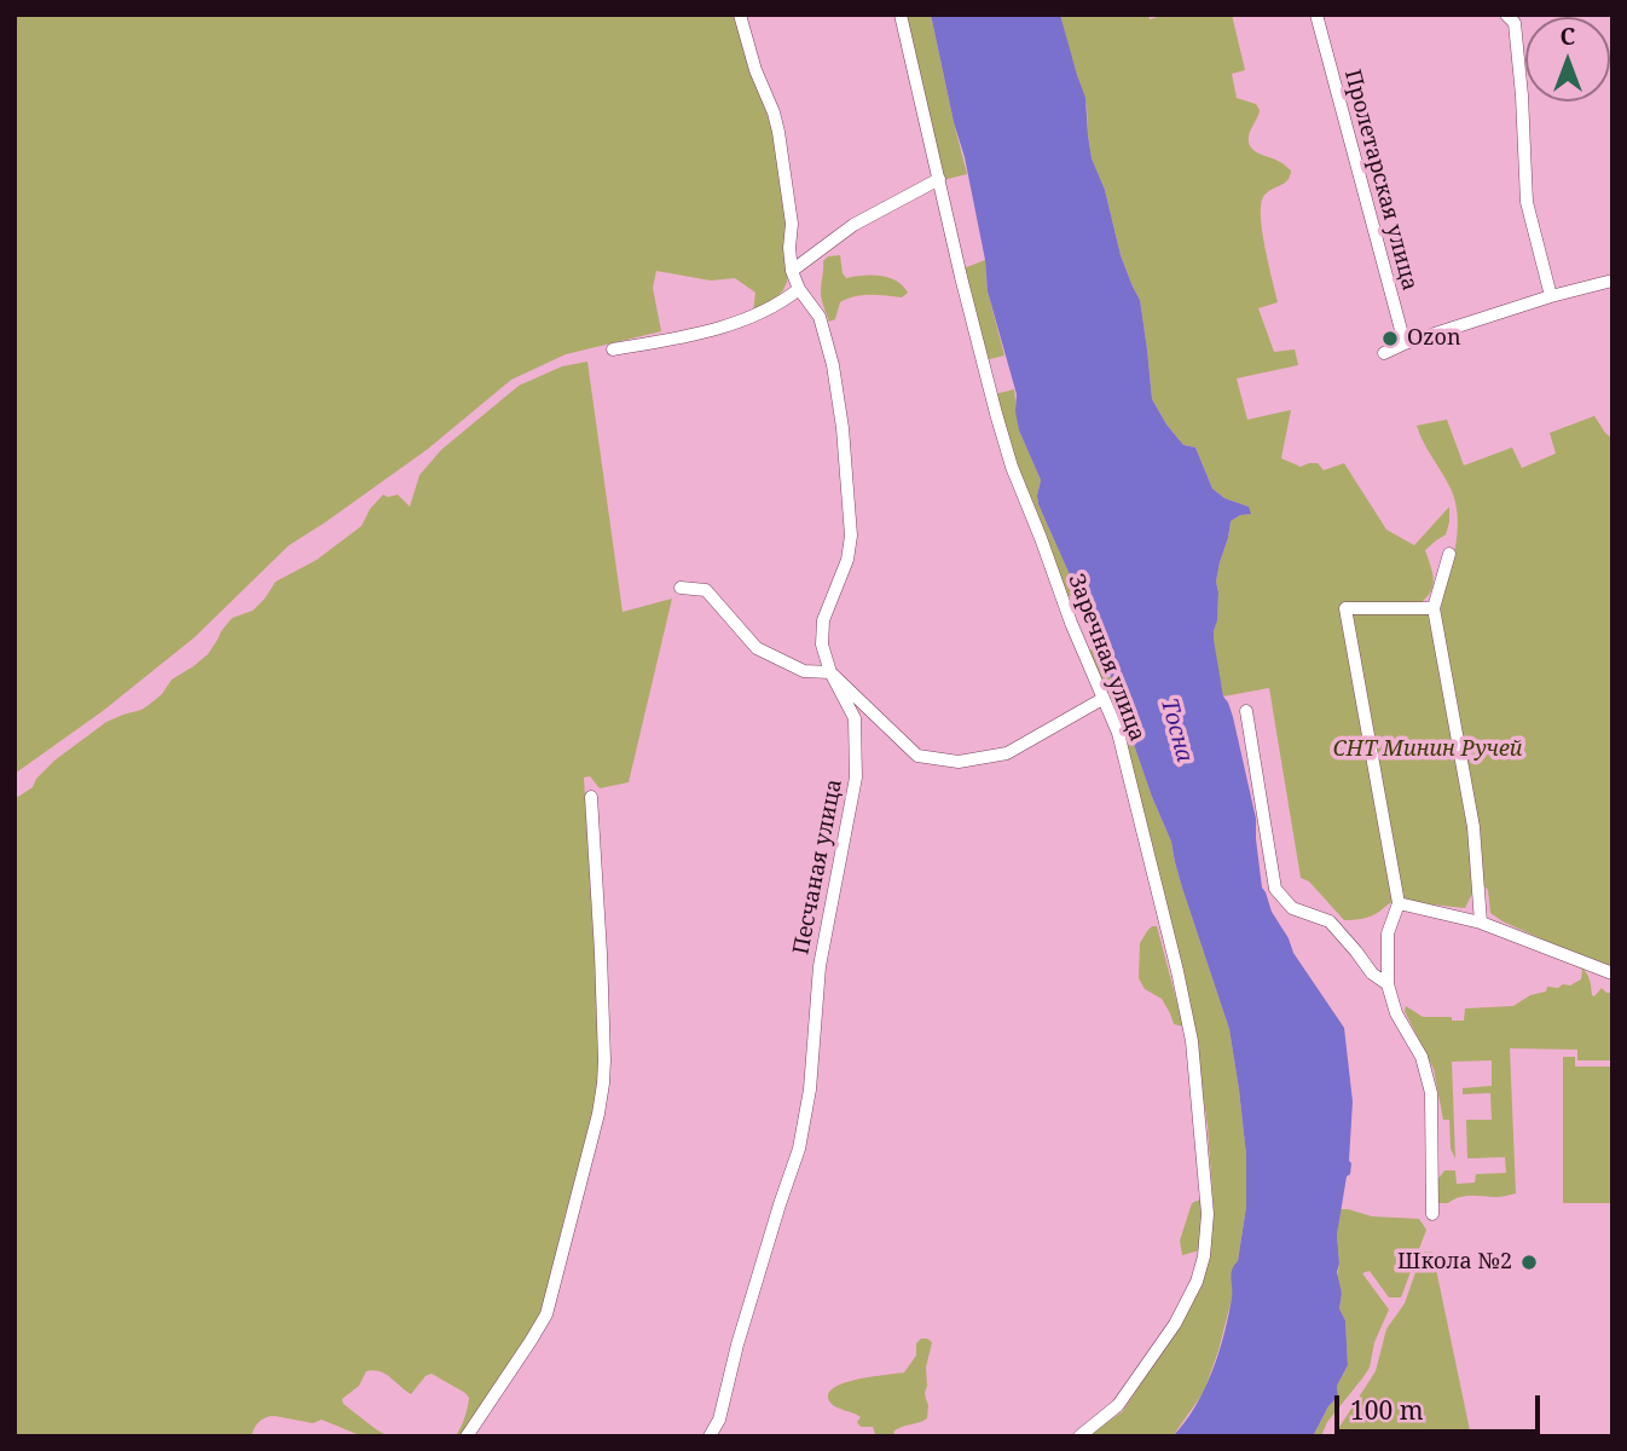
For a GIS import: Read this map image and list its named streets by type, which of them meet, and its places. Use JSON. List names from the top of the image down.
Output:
{
  "streets": {
    "street": ["Пролетарская улица", "Заречная улица", "Песчаная улица"]
  },
  "water": ["Тосна"],
  "parks": ["СНТ Минин Ручей"],
  "places": ["Ozon", "Школа №2"],
  "scale_bar": "100 m",
  "north": "top"
}
